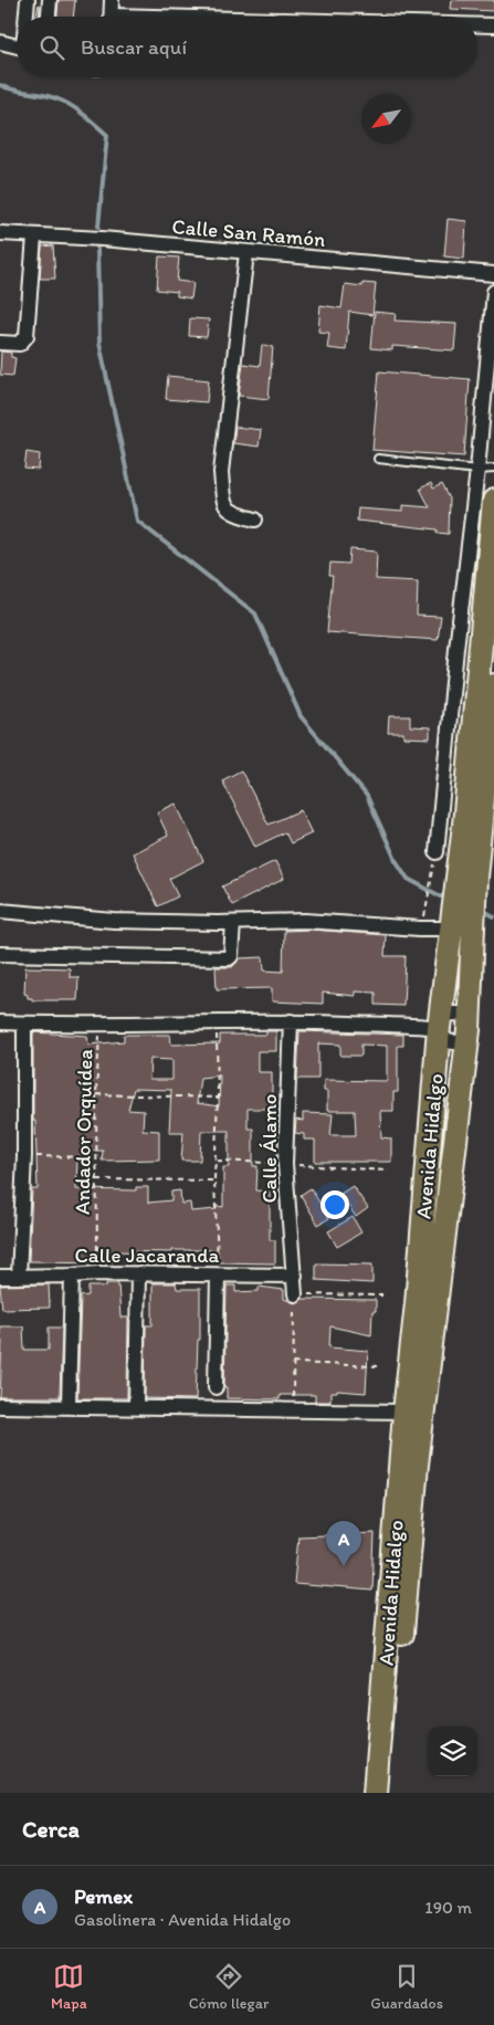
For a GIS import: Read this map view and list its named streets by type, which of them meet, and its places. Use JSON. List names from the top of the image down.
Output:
{
  "streets": {
    "main road": ["Avenida Hidalgo"],
    "street": ["Calle San Ramón", "Calle Álamo", "Calle Jacaranda"],
    "path": ["Andador Orquídea"]
  },
  "crossings": [
    ["Andador Orquídea", "Calle Jacaranda"],
    ["Calle Álamo", "Calle Jacaranda"]
  ],
  "north": "bottom left",
  "page": {
    "search": "Buscar aquí",
    "pins": "A",
    "heading": "Cerca",
    "list": [
      {
        "mark": "A",
        "name": "Pemex",
        "note": "Gasolinera · Avenida Hidalgo",
        "value": "190 m"
      }
    ],
    "nav": ["Mapa", "Cómo llegar", "Guardados"]
  }
}
